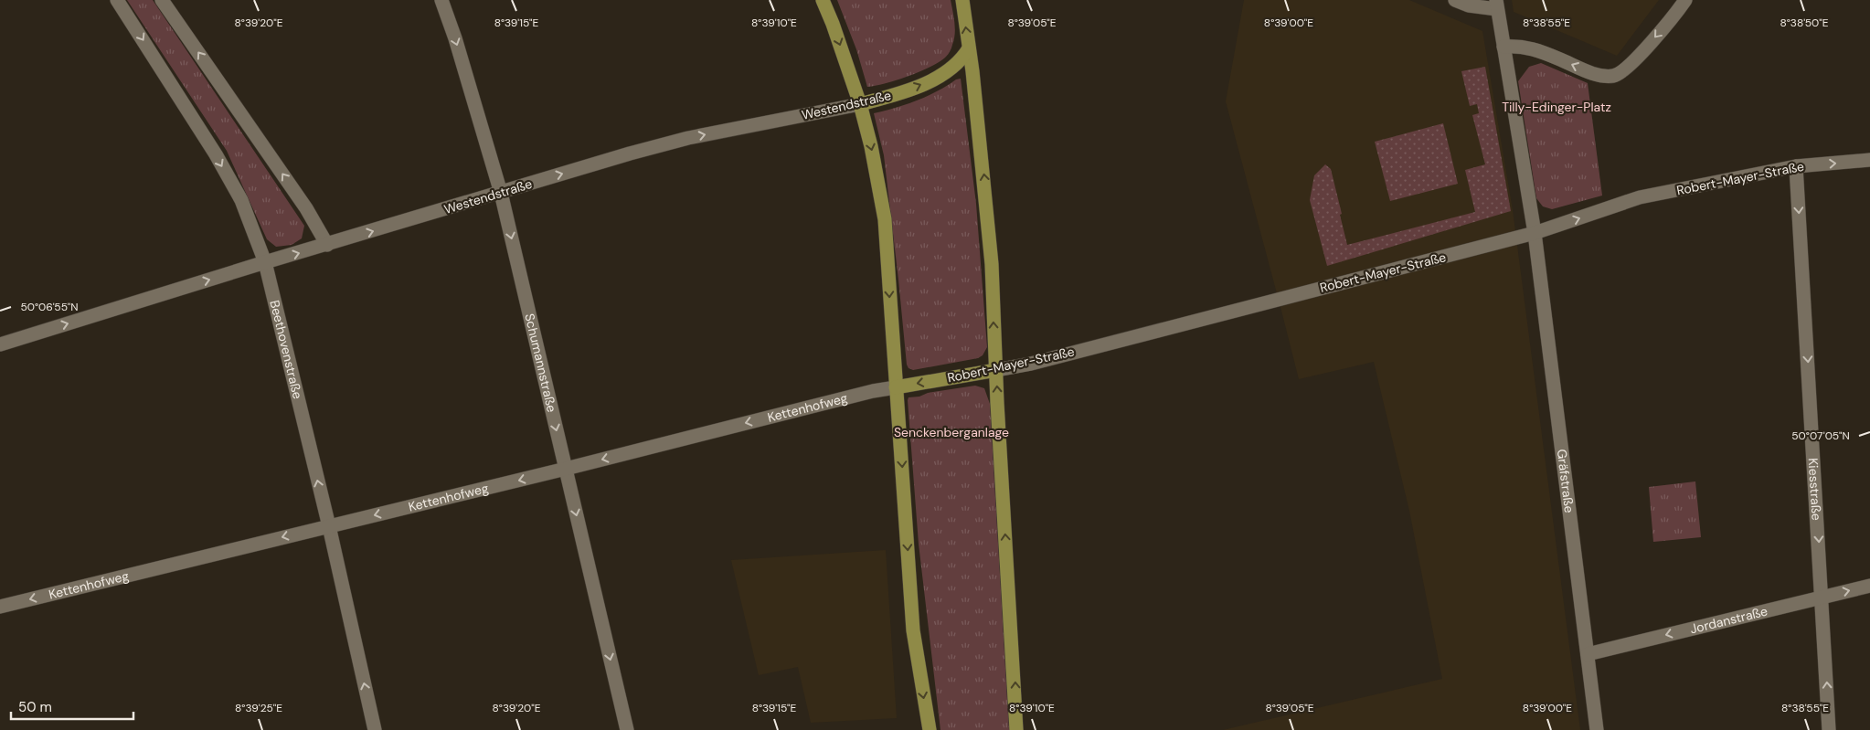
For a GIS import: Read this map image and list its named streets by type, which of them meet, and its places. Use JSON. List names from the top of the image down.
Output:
{
  "streets": {
    "main road": ["Westendstraße", "Robert-Mayer-Straße"],
    "street": [
      "Beethovenstraße",
      "Schumannstraße",
      "Kettenhofweg",
      "Gräfstraße",
      "Kiesstraße",
      "Jordanstraße"
    ]
  },
  "crossings": [
    ["Westendstraße", "Beethovenstraße"],
    ["Westendstraße", "Schumannstraße"],
    ["Robert-Mayer-Straße", "Kettenhofweg"],
    ["Robert-Mayer-Straße", "Gräfstraße"],
    ["Robert-Mayer-Straße", "Kiesstraße"],
    ["Beethovenstraße", "Kettenhofweg"],
    ["Schumannstraße", "Kettenhofweg"],
    ["Gräfstraße", "Jordanstraße"],
    ["Kiesstraße", "Jordanstraße"]
  ],
  "one_way": ["Westendstraße", "Schumannstraße", "Kettenhofweg"],
  "parks": ["Tilly-Edinger-Platz", "Senckenberganlage"],
  "scale_bar": "50 m",
  "coordinates": [
    "8°39'10\"E",
    "8°39'00\"E",
    "8°38'50\"E",
    "8°39'20\"E",
    "8°39'15\"E",
    "8°39'05\"E",
    "8°38'55\"E",
    "50°06'55\"N",
    "50°07'05\"N",
    "8°39'25\"E"
  ]
}
